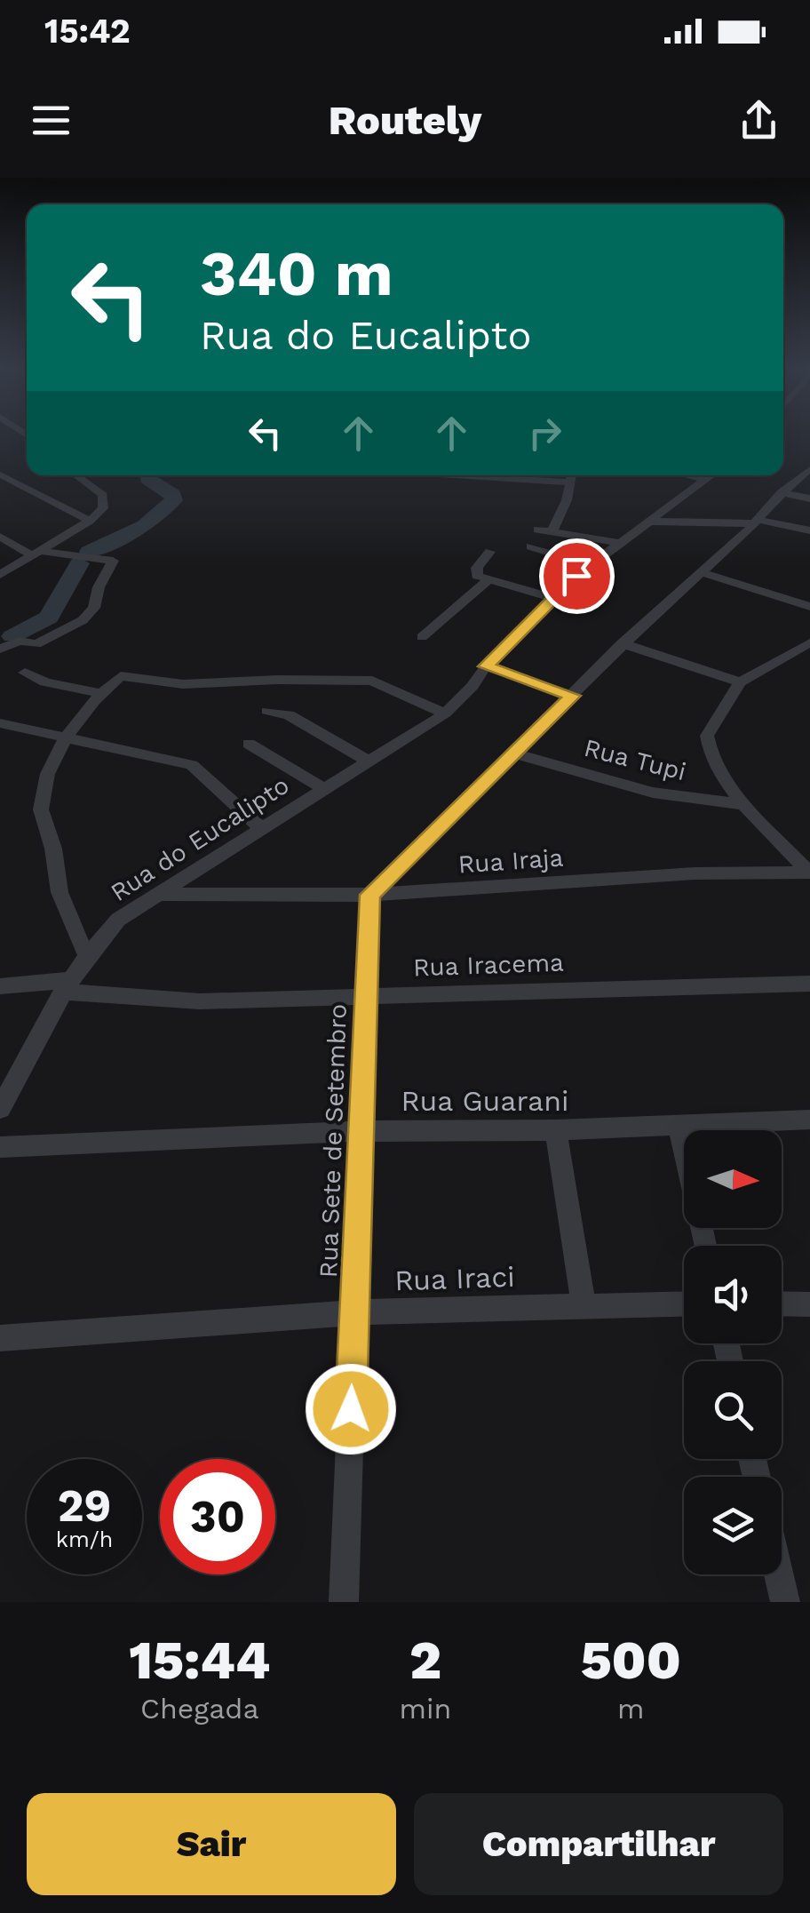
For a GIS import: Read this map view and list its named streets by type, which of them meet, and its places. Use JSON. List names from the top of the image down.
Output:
{
  "streets": {
    "street": [
      "Rua Tupi",
      "Rua do Eucalipto",
      "Rua Iraja",
      "Rua Iracema",
      "Rua Guarani",
      "Rua Sete de Setembro",
      "Rua Iraci"
    ]
  },
  "crossings": [
    ["Rua do Eucalipto", "Rua Iraja"],
    ["Rua do Eucalipto", "Rua Iracema"],
    ["Rua Iraja", "Rua Sete de Setembro"],
    ["Rua Iracema", "Rua Sete de Setembro"],
    ["Rua Guarani", "Rua Sete de Setembro"],
    ["Rua Sete de Setembro", "Rua Iraci"]
  ],
  "north": "right",
  "page": {
    "status": "15:42",
    "header": "Routely",
    "turn": ["340 m", "Rua do Eucalipto"],
    "speed": "29 km/h",
    "limit": "30",
    "eta": [
      "15:44",
      "Chegada",
      "2",
      "min",
      "500",
      "m"
    ],
    "buttons": ["Sair", "Compartilhar"]
  }
}
